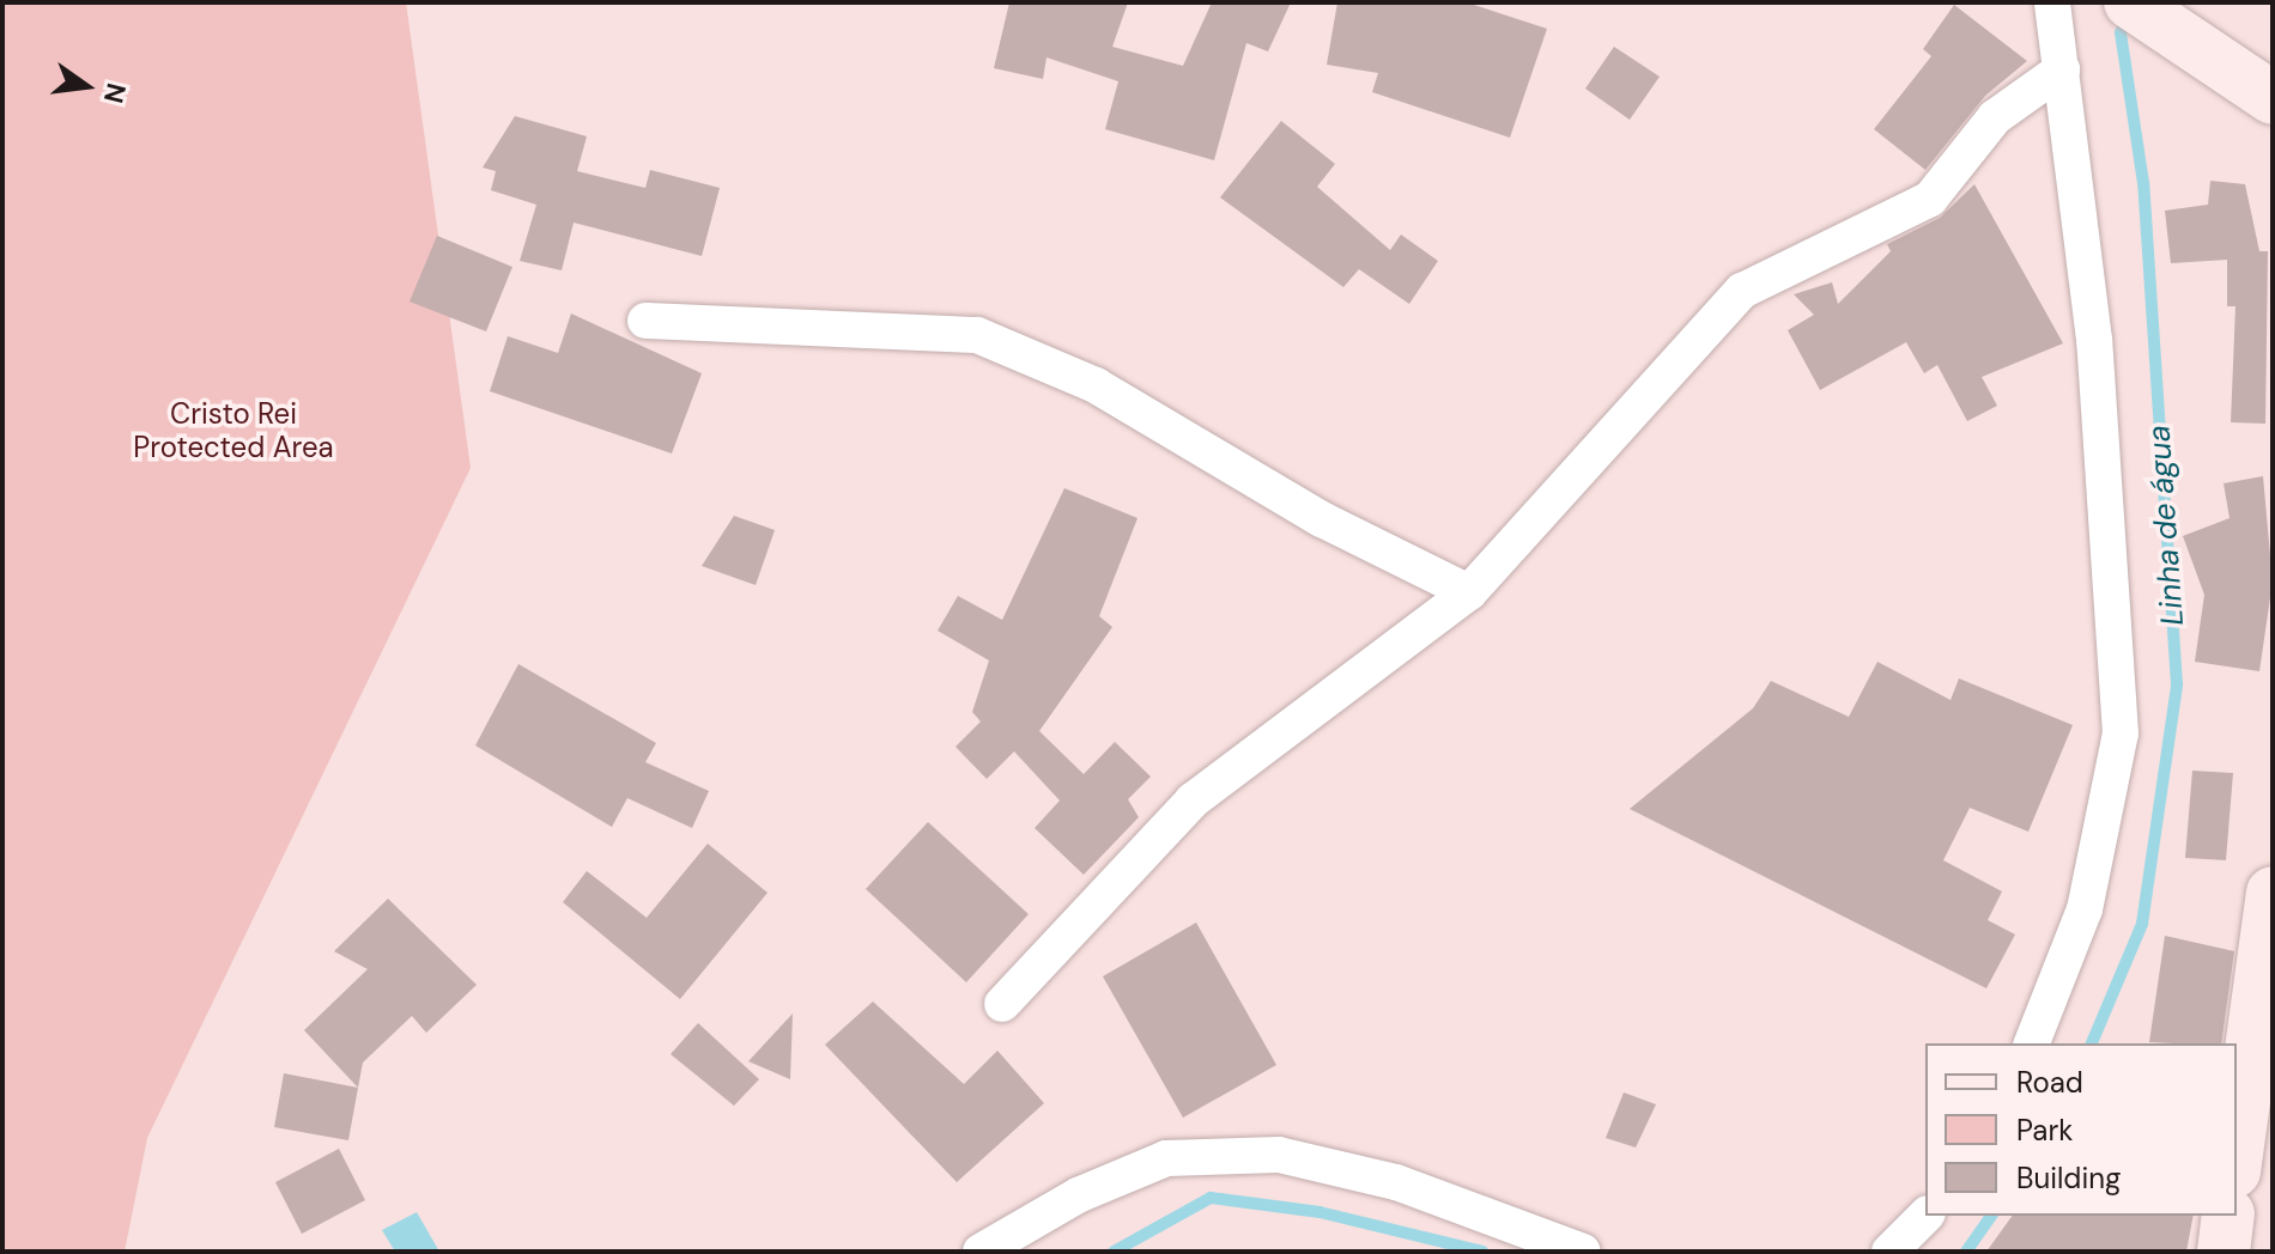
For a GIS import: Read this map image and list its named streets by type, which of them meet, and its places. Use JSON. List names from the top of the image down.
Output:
{
  "water": ["Linha de água"],
  "parks": ["Cristo Rei Protected Area"],
  "legend": ["Road", "Park", "Building"],
  "north": "right"
}
